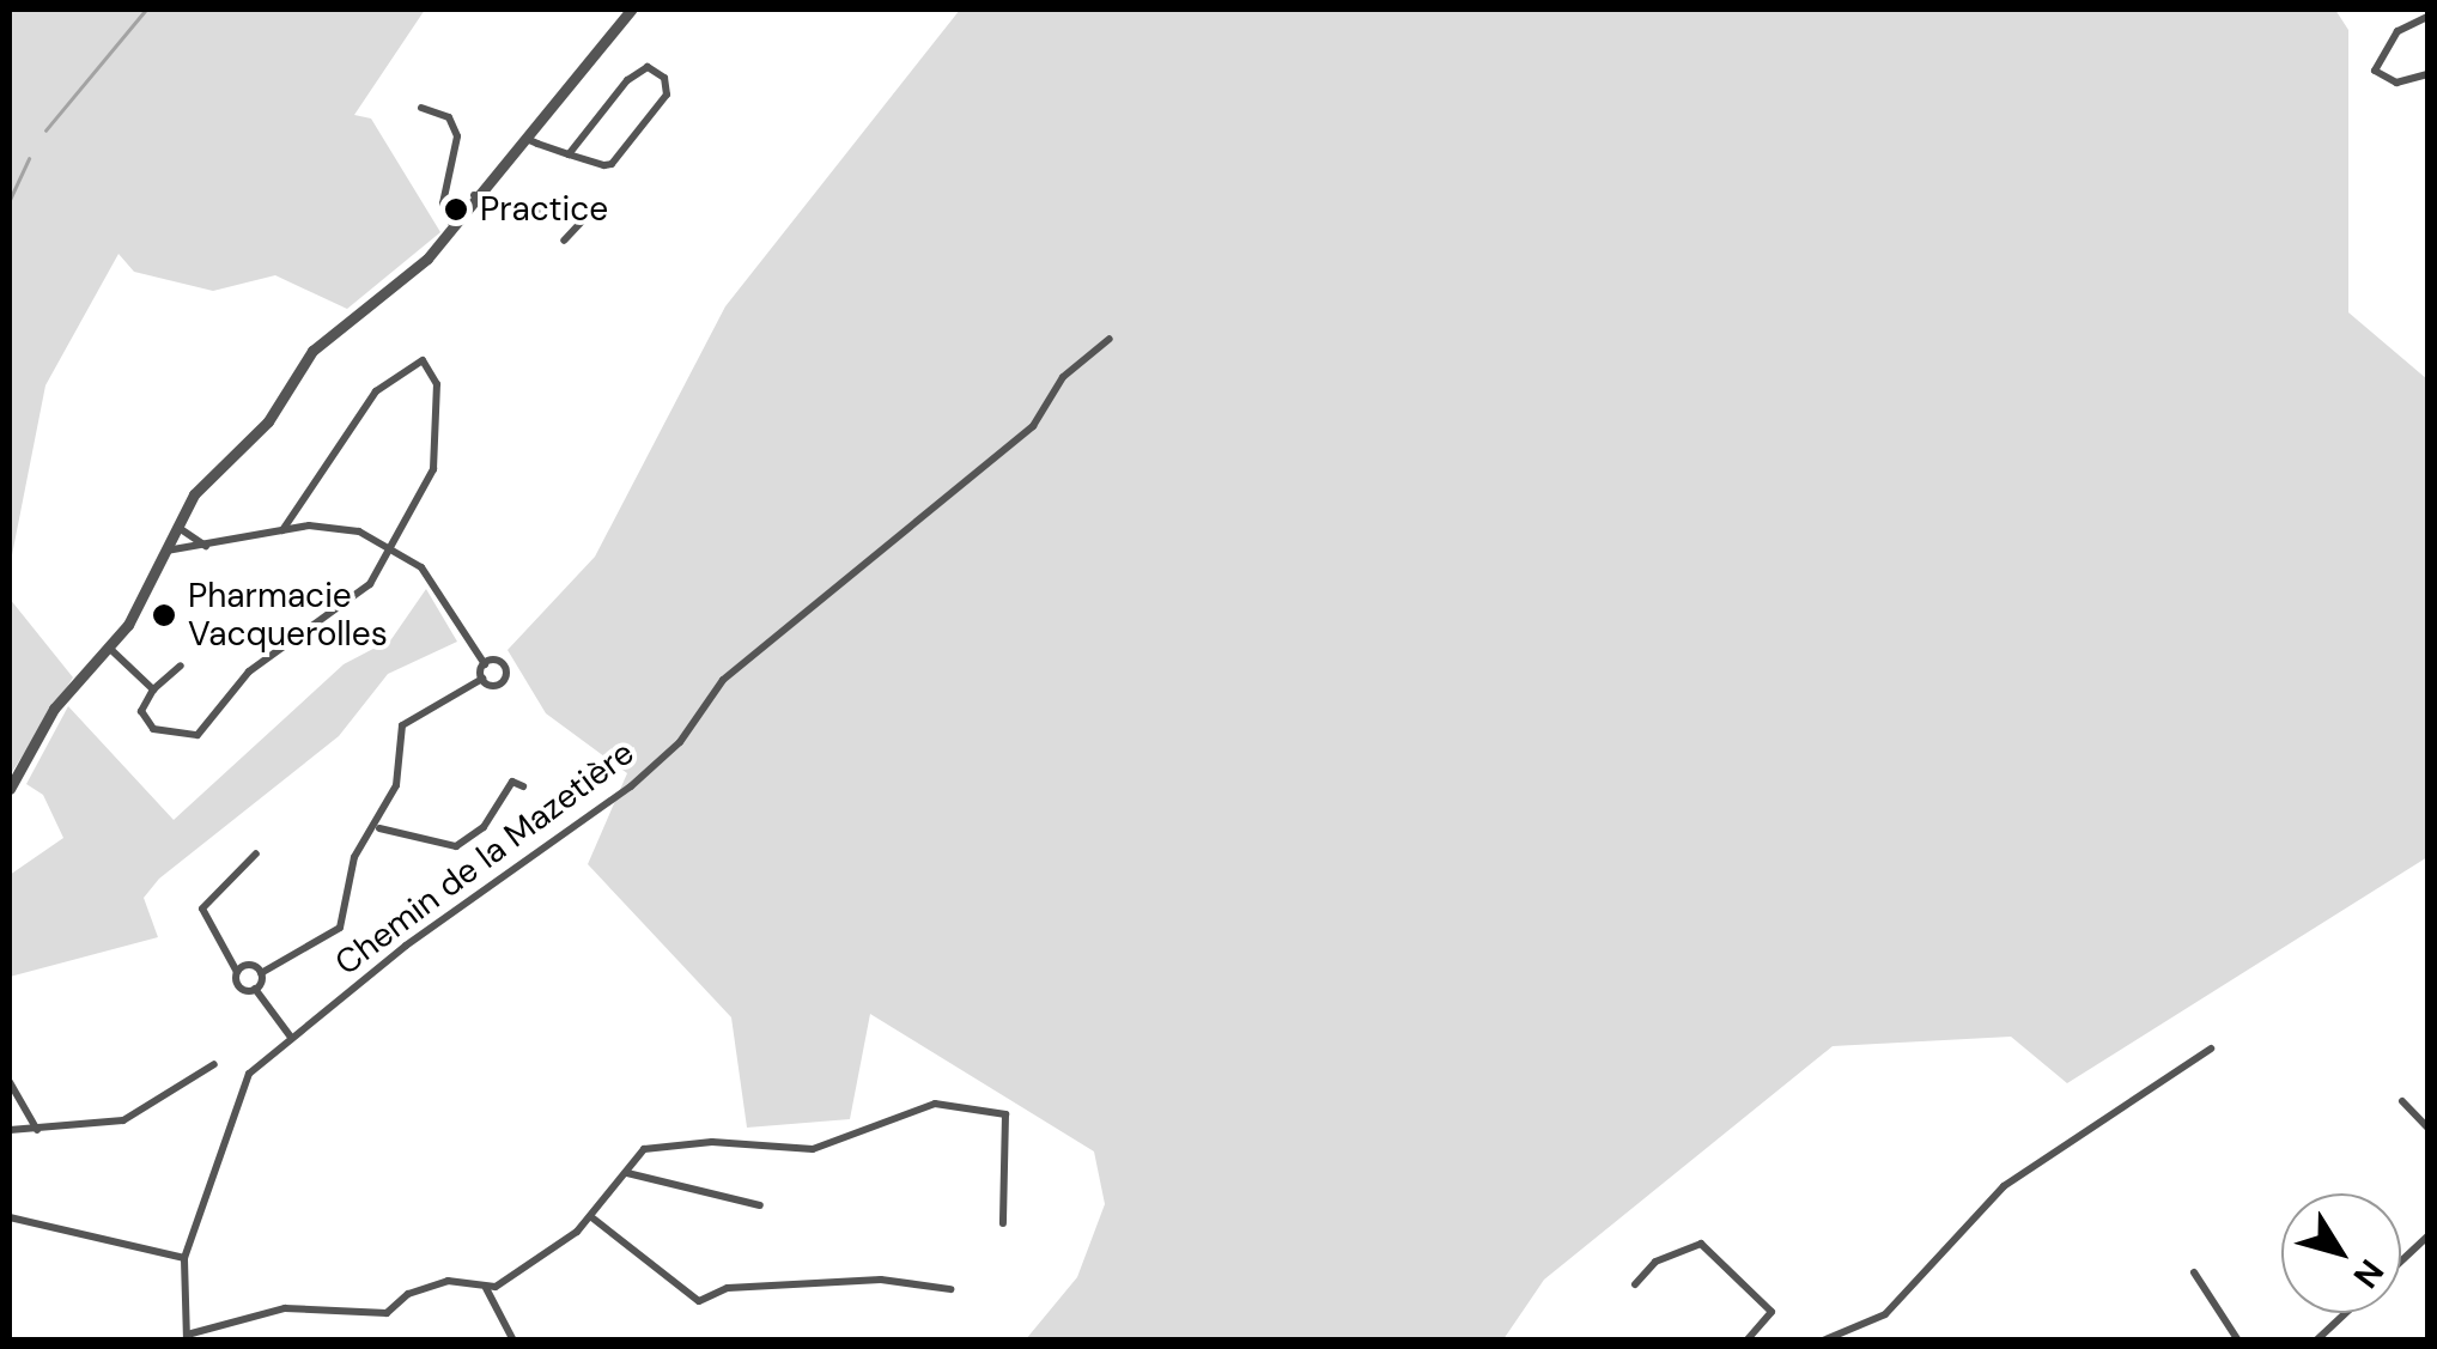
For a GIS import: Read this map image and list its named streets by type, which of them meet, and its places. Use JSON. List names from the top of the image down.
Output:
{
  "streets": {
    "street": ["Chemin de la Mazetière"]
  },
  "places": ["Practice", "Pharmacie Vacquerolles"],
  "north": "bottom right"
}
